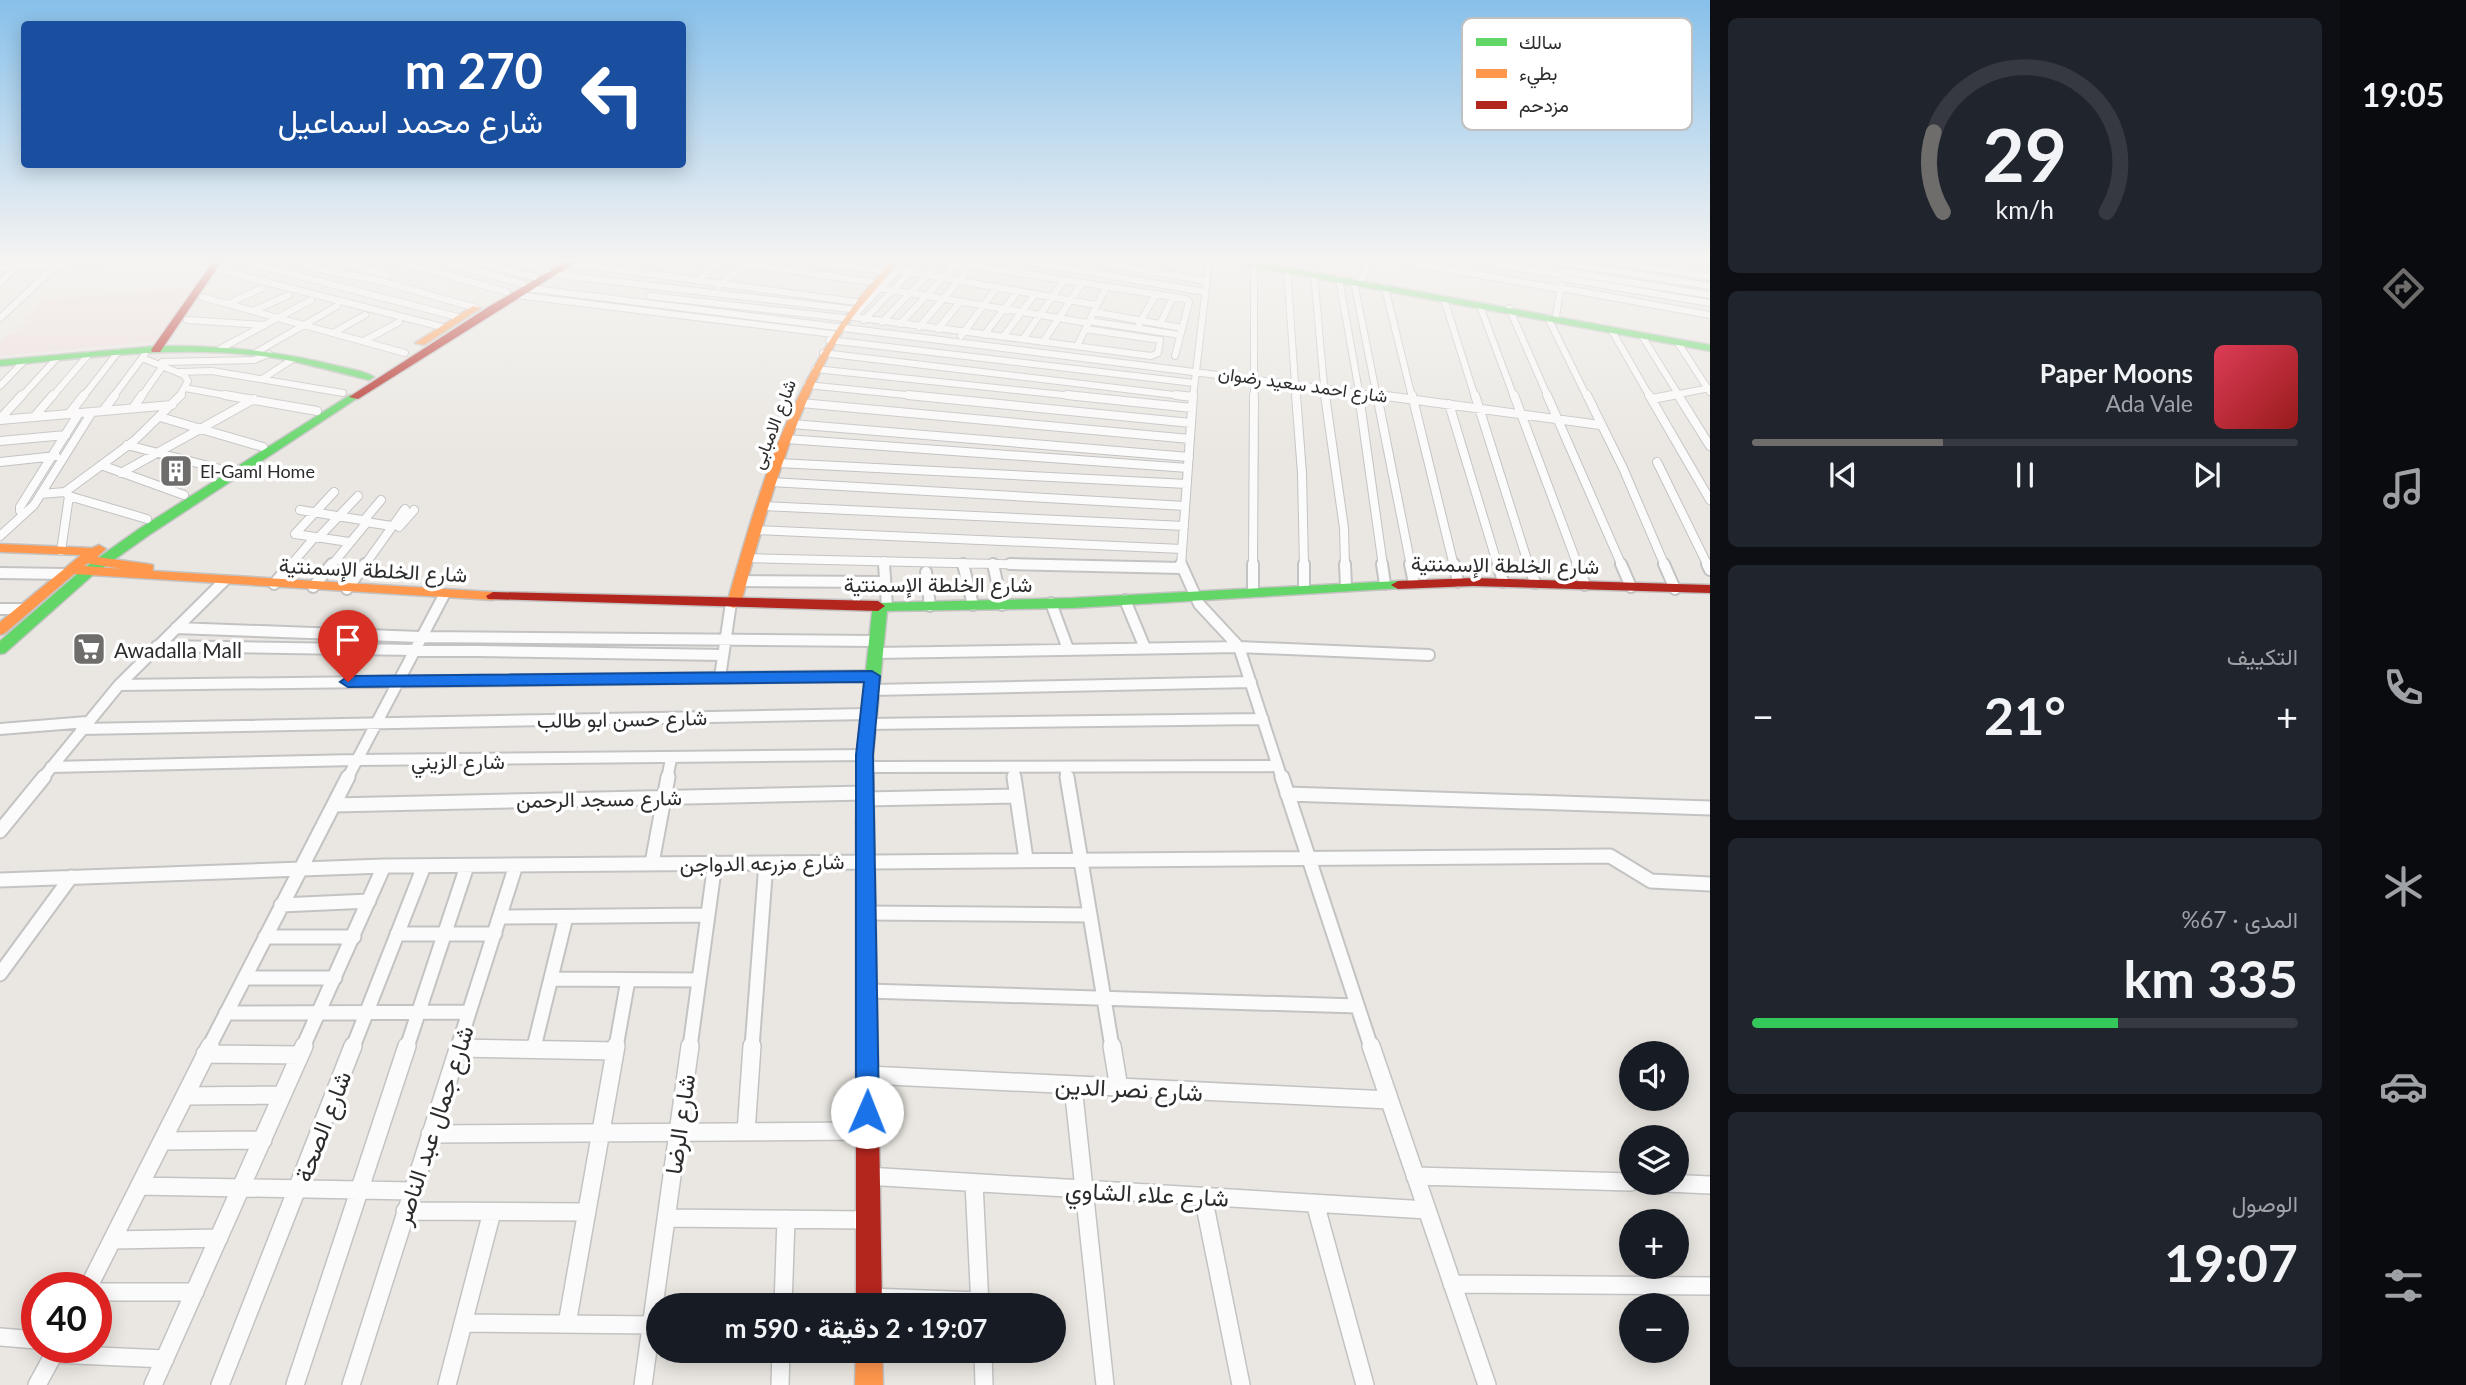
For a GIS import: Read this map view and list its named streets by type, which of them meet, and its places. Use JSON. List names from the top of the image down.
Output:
{
  "streets": {
    "main road": ["شارع الامبابى", "شارع الخلطة الإسمنتية"],
    "street": [
      "شارع احمد سعيد رضوان",
      "شارع حسن ابو طالب",
      "شارع الزيني",
      "شارع مسجد الرحمن",
      "شارع مزرعه الدواجن",
      "شارع نصر الدين",
      "شارع الرضا",
      "شارع جمال عبد الناصر",
      "شارع الصحة",
      "شارع علاء الشاوي"
    ]
  },
  "crossings": [
    ["شارع الامبابى", "شارع الخلطة الإسمنتية"],
    ["شارع مزرعه الدواجن", "شارع الرضا"],
    ["شارع مزرعه الدواجن", "شارع جمال عبد الناصر"],
    ["شارع مزرعه الدواجن", "شارع الصحة"]
  ],
  "places": {
    "building": ["El-Gaml Home"],
    "supermarket": ["Awadalla Mall"]
  },
  "legend": ["سالك", "بطيء", "مزدحم"],
  "page": {
    "tabs": "19:05",
    "turn": ["270 m", "شارع محمد اسماعيل"],
    "song": ["Paper Moons", "Ada Vale"],
    "tile": [
      "التكييف",
      ["المدى · 67%", "335 km"],
      ["الوصول", "19:07"]
    ],
    "heat": ["−", "21°", "+"],
    "map_buttons": ["+", "−"],
    "limit": "40",
    "trip": "19:07 · 2 دقيقة · 590 m",
    "gauge": ["29", "km/h"]
  }
}
